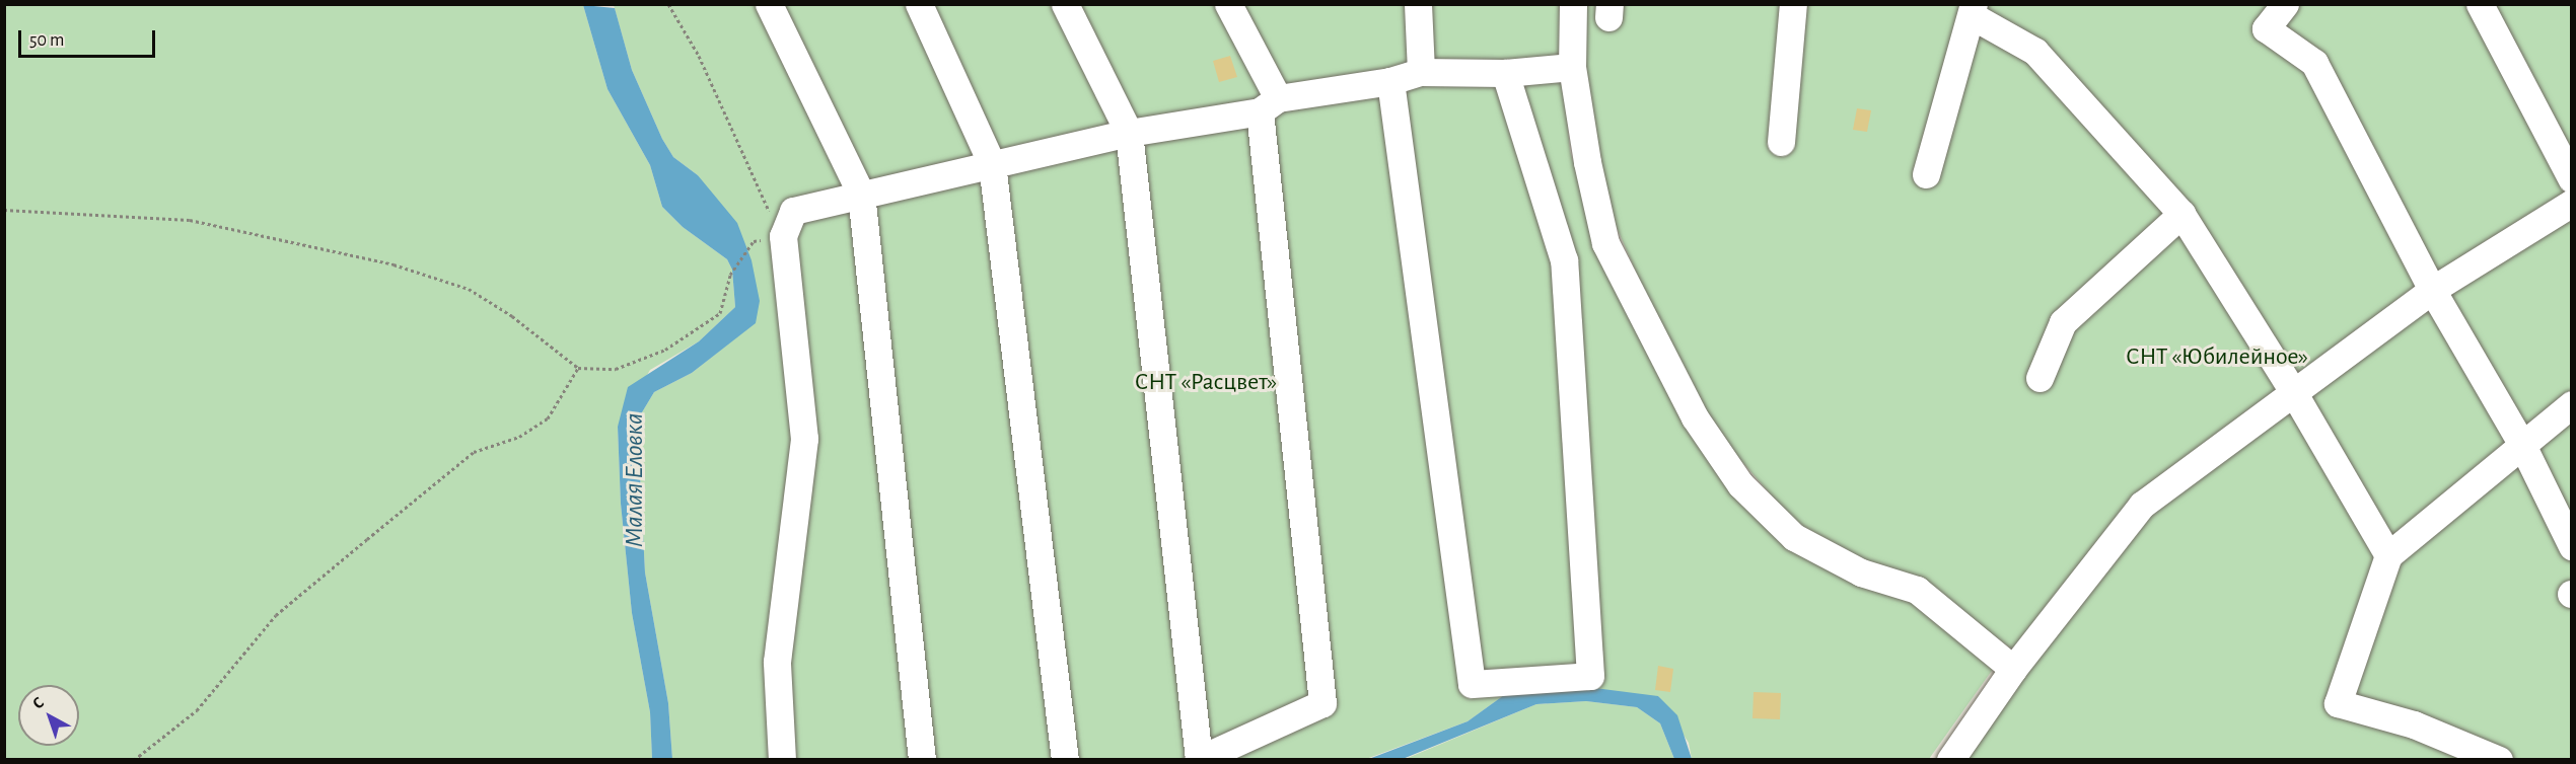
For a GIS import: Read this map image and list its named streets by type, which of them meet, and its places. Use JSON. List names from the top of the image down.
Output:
{
  "water": ["Малая Еловка"],
  "parks": ["СНТ «Юбилейное»", "СНТ «Расцвет»"],
  "scale_bar": "50 m",
  "north": "top left"
}
